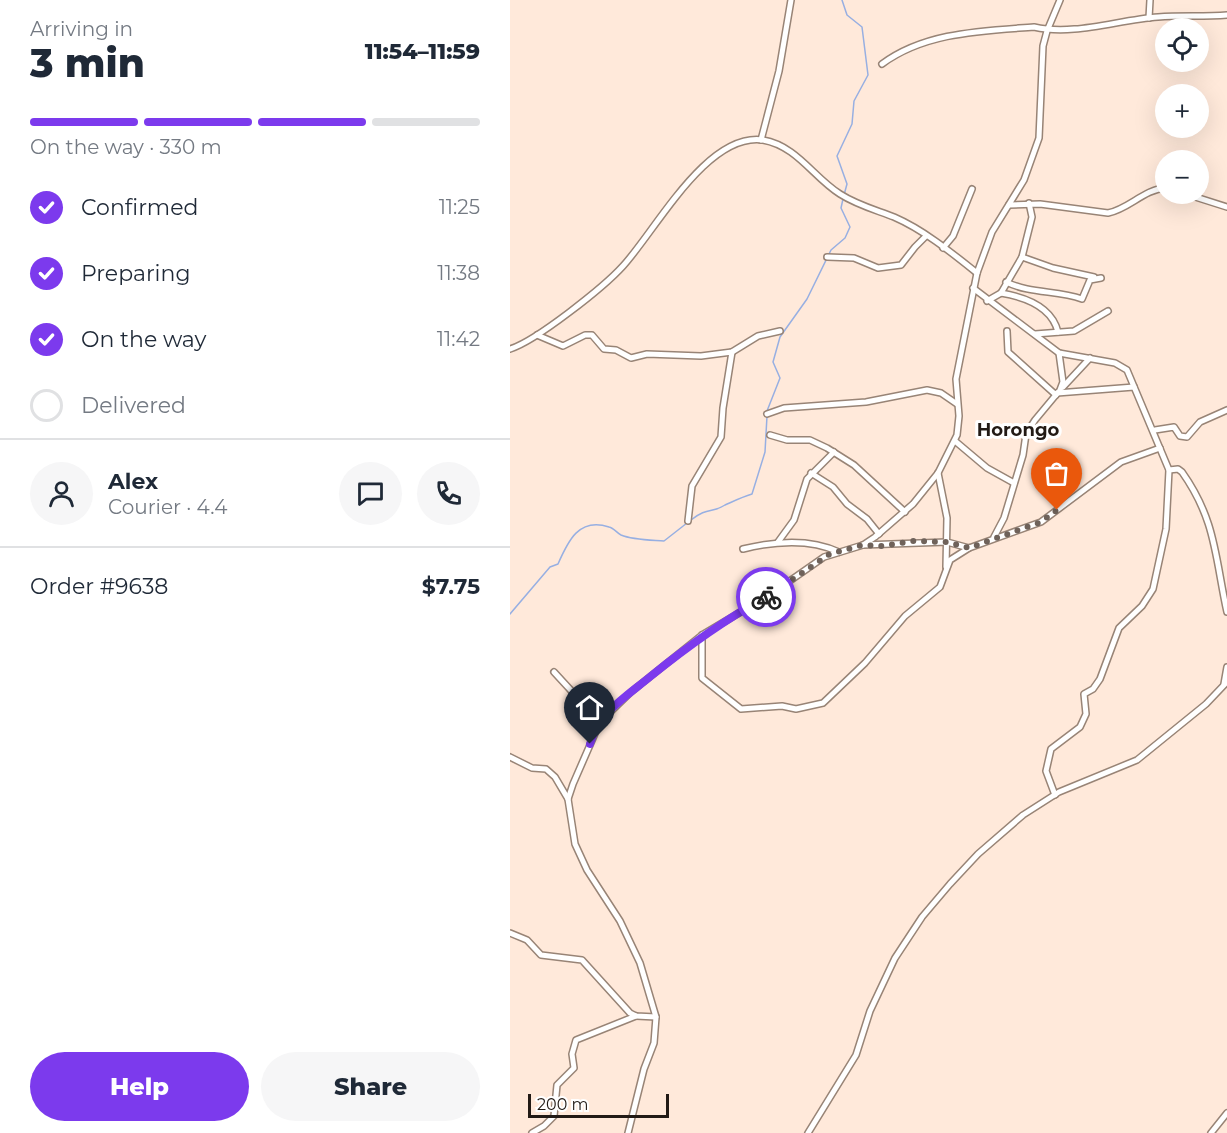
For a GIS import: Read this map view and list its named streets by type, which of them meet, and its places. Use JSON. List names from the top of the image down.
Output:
{
  "districts": ["Horongo"],
  "scale_bar": "200 m",
  "page": {
    "heading": ["3 min", "Arriving in", "11:54–11:59"],
    "panel": [
      "Alex",
      "Courier · 4.4",
      "Order #9638",
      "$7.75"
    ],
    "map_buttons": ["+", "−"],
    "bar": "On the way · 330 m",
    "list": [
      ["Confirmed", "11:25"],
      ["Preparing", "11:38"],
      ["On the way", "11:42"],
      "Delivered"
    ],
    "buttons": ["Help", "Share"],
    "scale": "200 m"
  }
}
